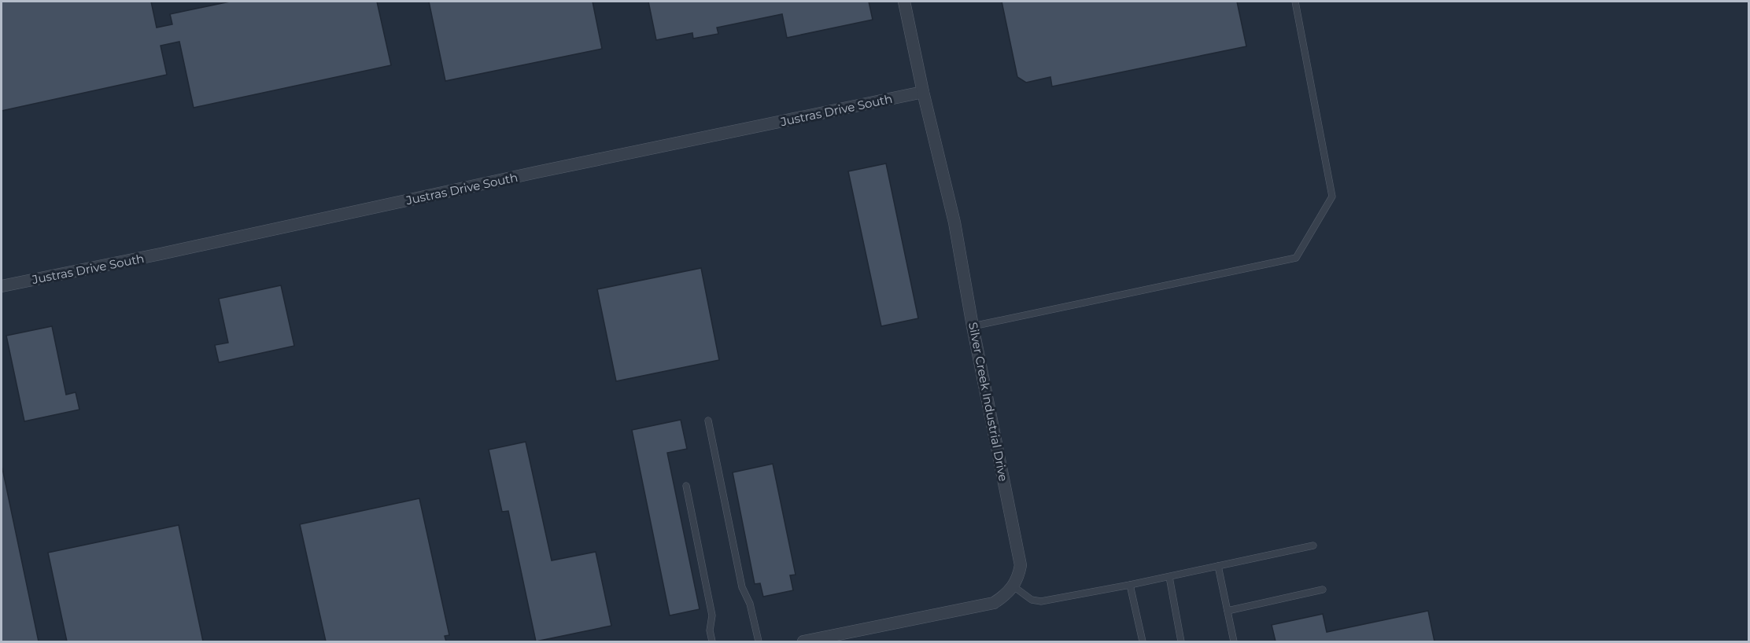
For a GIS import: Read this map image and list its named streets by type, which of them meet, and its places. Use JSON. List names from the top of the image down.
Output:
{
  "streets": {
    "street": ["Justras Drive South", "Silver Creek Industrial Drive"]
  },
  "crossings": [
    ["Justras Drive South", "Silver Creek Industrial Drive"]
  ]
}
